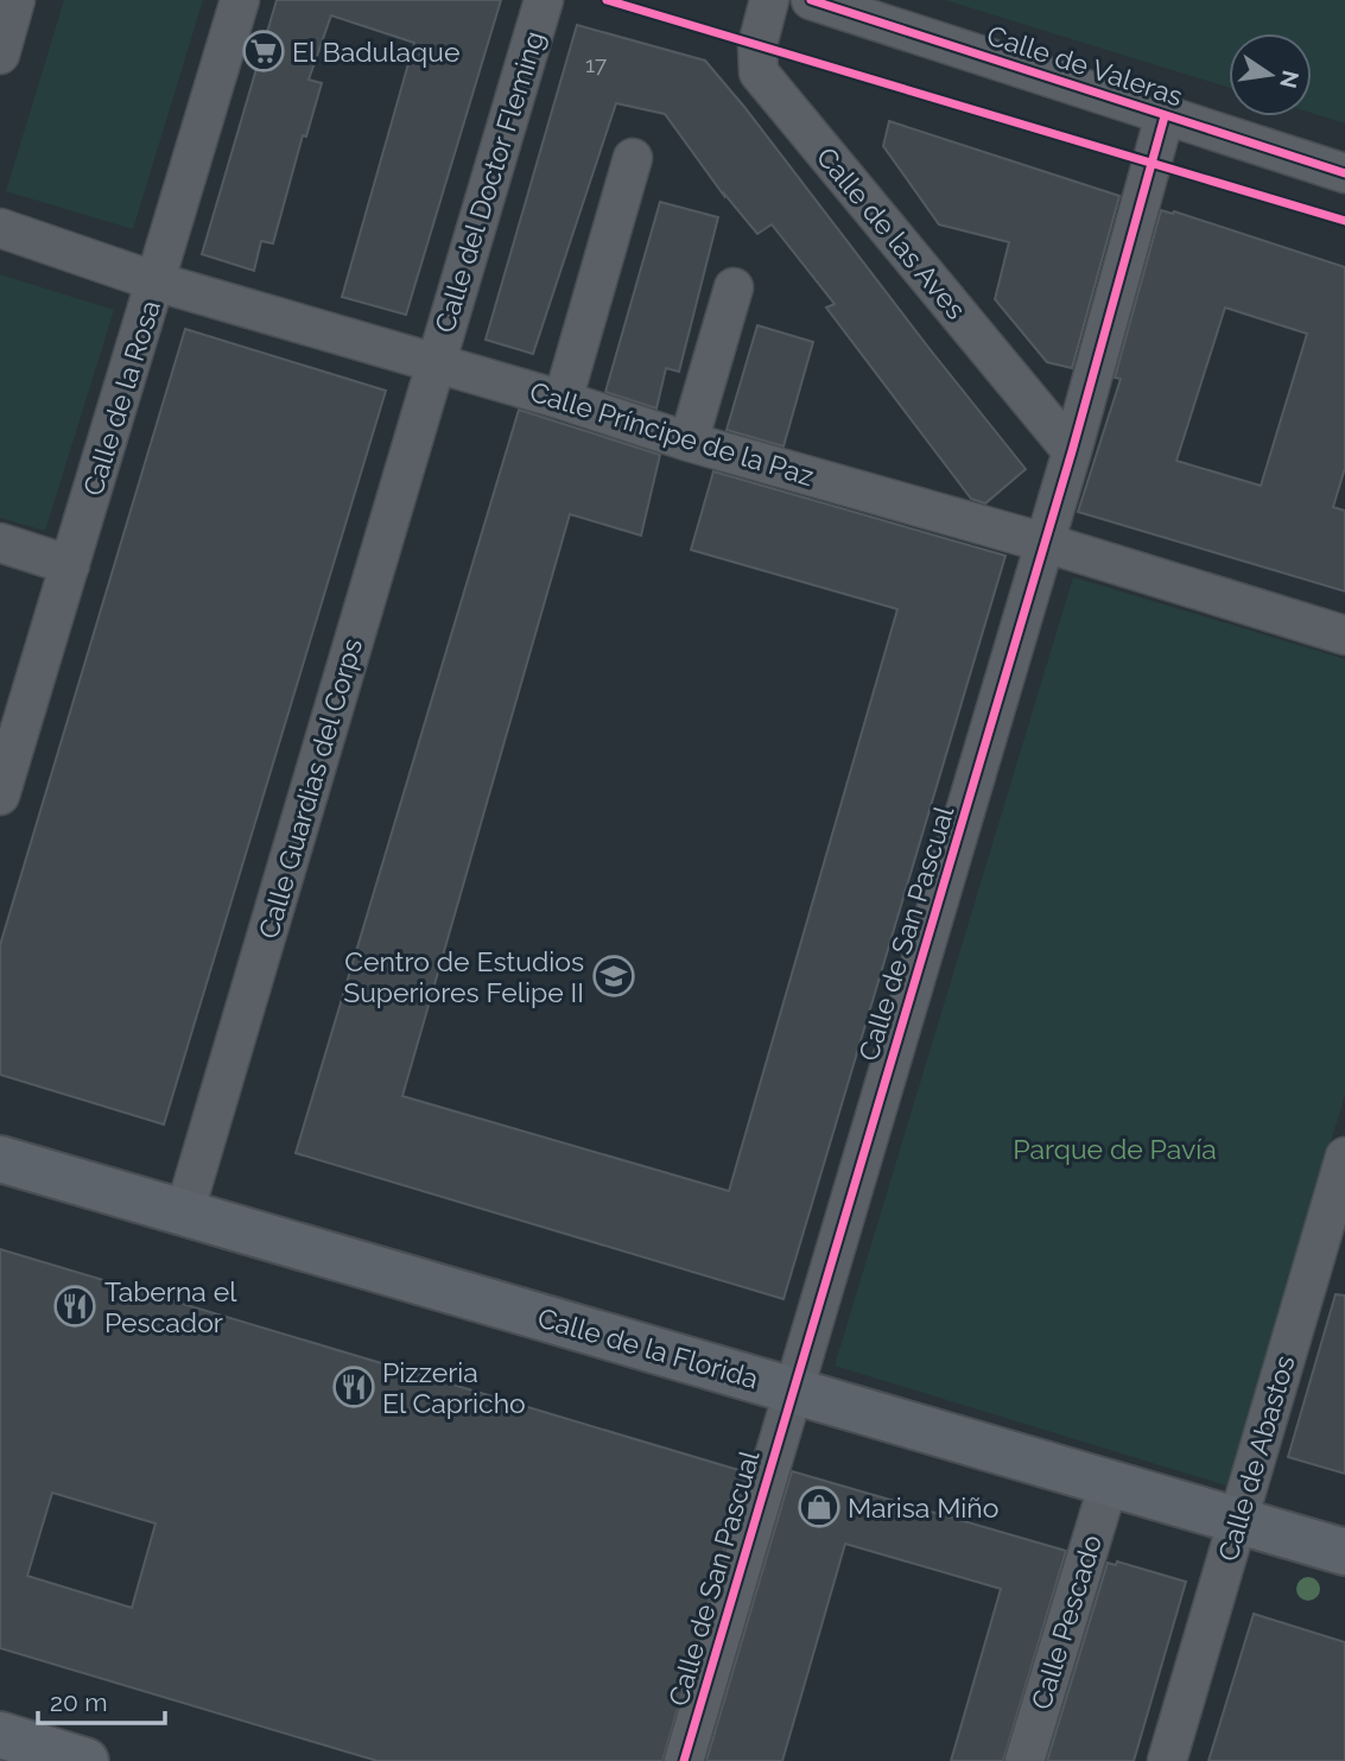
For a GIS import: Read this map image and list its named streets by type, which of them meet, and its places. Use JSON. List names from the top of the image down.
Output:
{
  "streets": {
    "main road": ["Calle de la Florida"],
    "street": [
      "Calle de Valeras",
      "Calle del Doctor Fleming",
      "Calle de las Aves",
      "Calle de la Rosa",
      "Calle Príncipe de la Paz",
      "Calle Guardias del Corps",
      "Calle de San Pascual",
      "Calle de Abastos",
      "Calle Pescado"
    ]
  },
  "crossings": [
    ["Calle de Valeras", "Calle de San Pascual"],
    ["Calle del Doctor Fleming", "Calle Príncipe de la Paz"],
    ["Calle del Doctor Fleming", "Calle Guardias del Corps"],
    ["Calle de las Aves", "Calle de San Pascual"],
    ["Calle de la Rosa", "Calle Príncipe de la Paz"],
    ["Calle Príncipe de la Paz", "Calle Guardias del Corps"],
    ["Calle Príncipe de la Paz", "Calle de San Pascual"],
    ["Calle Guardias del Corps", "Calle de la Florida"],
    ["Calle de San Pascual", "Calle de la Florida"],
    ["Calle de la Florida", "Calle de Abastos"],
    ["Calle de la Florida", "Calle Pescado"]
  ],
  "parks": ["Parque de Pavía"],
  "places": {
    "supermarket": ["El Badulaque"],
    "school or university": ["Centro de Estudios Superiores Felipe II"],
    "restaurant": ["Taberna el Pescador", "Pizzeria El Capricho"],
    "shop": ["Marisa Miño"]
  },
  "house_numbers": ["17"],
  "scale_bar": "20 m",
  "north": "right"
}
